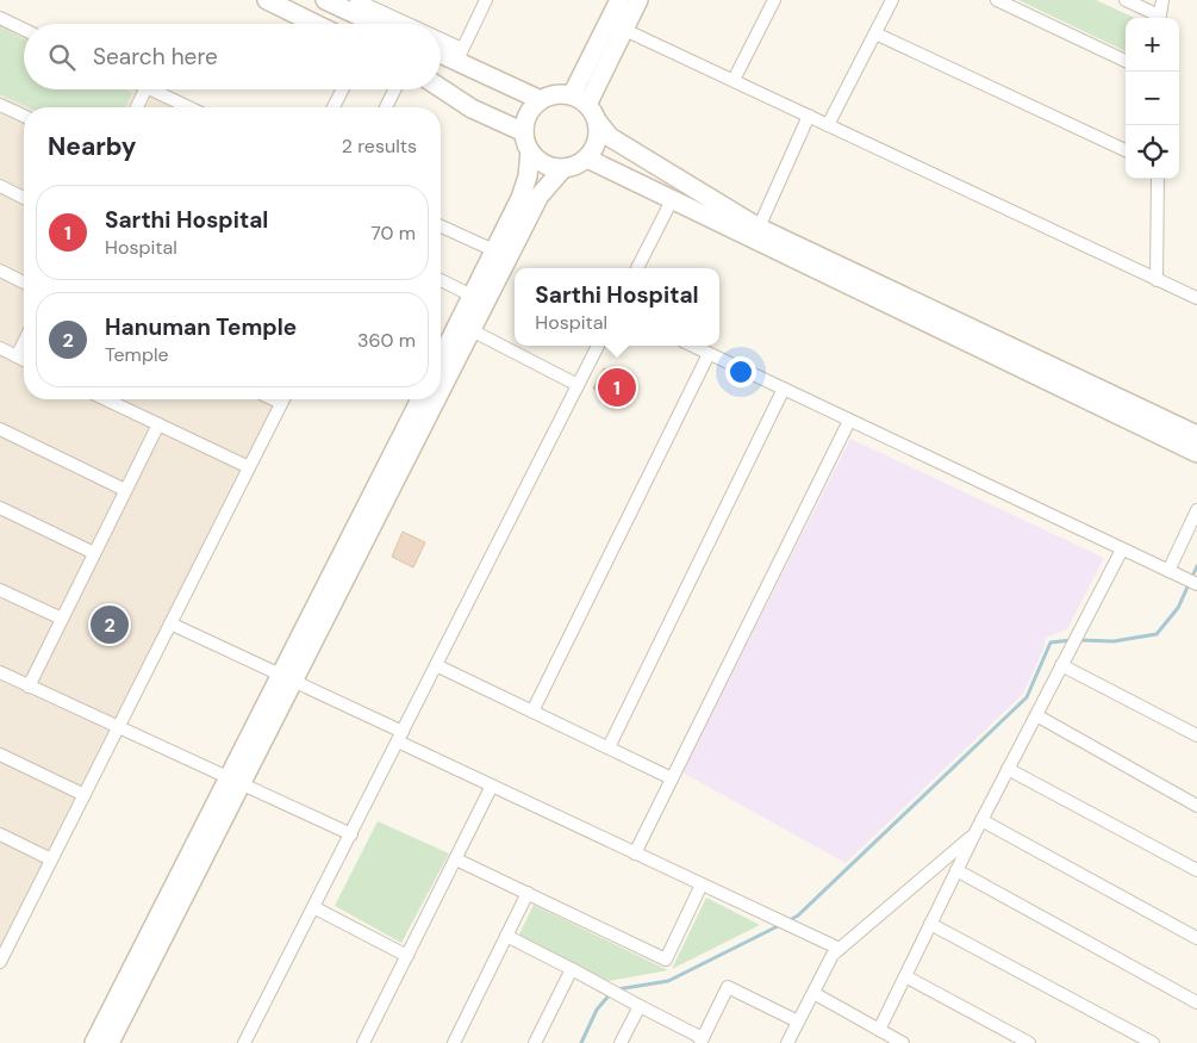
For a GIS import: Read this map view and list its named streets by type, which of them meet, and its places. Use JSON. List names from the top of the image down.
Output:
{
  "page": {
    "map_buttons": ["+", "−"],
    "search": "Search here",
    "heading": ["Nearby", "2 results"],
    "list": [
      {
        "mark": "1",
        "name": "Sarthi Hospital",
        "note": "Hospital",
        "value": "70 m"
      },
      {
        "mark": "2",
        "name": "Hanuman Temple",
        "note": "Temple",
        "value": "360 m"
      }
    ],
    "popup": ["Sarthi Hospital", "Hospital"],
    "pins": ["1", "2"]
  }
}
